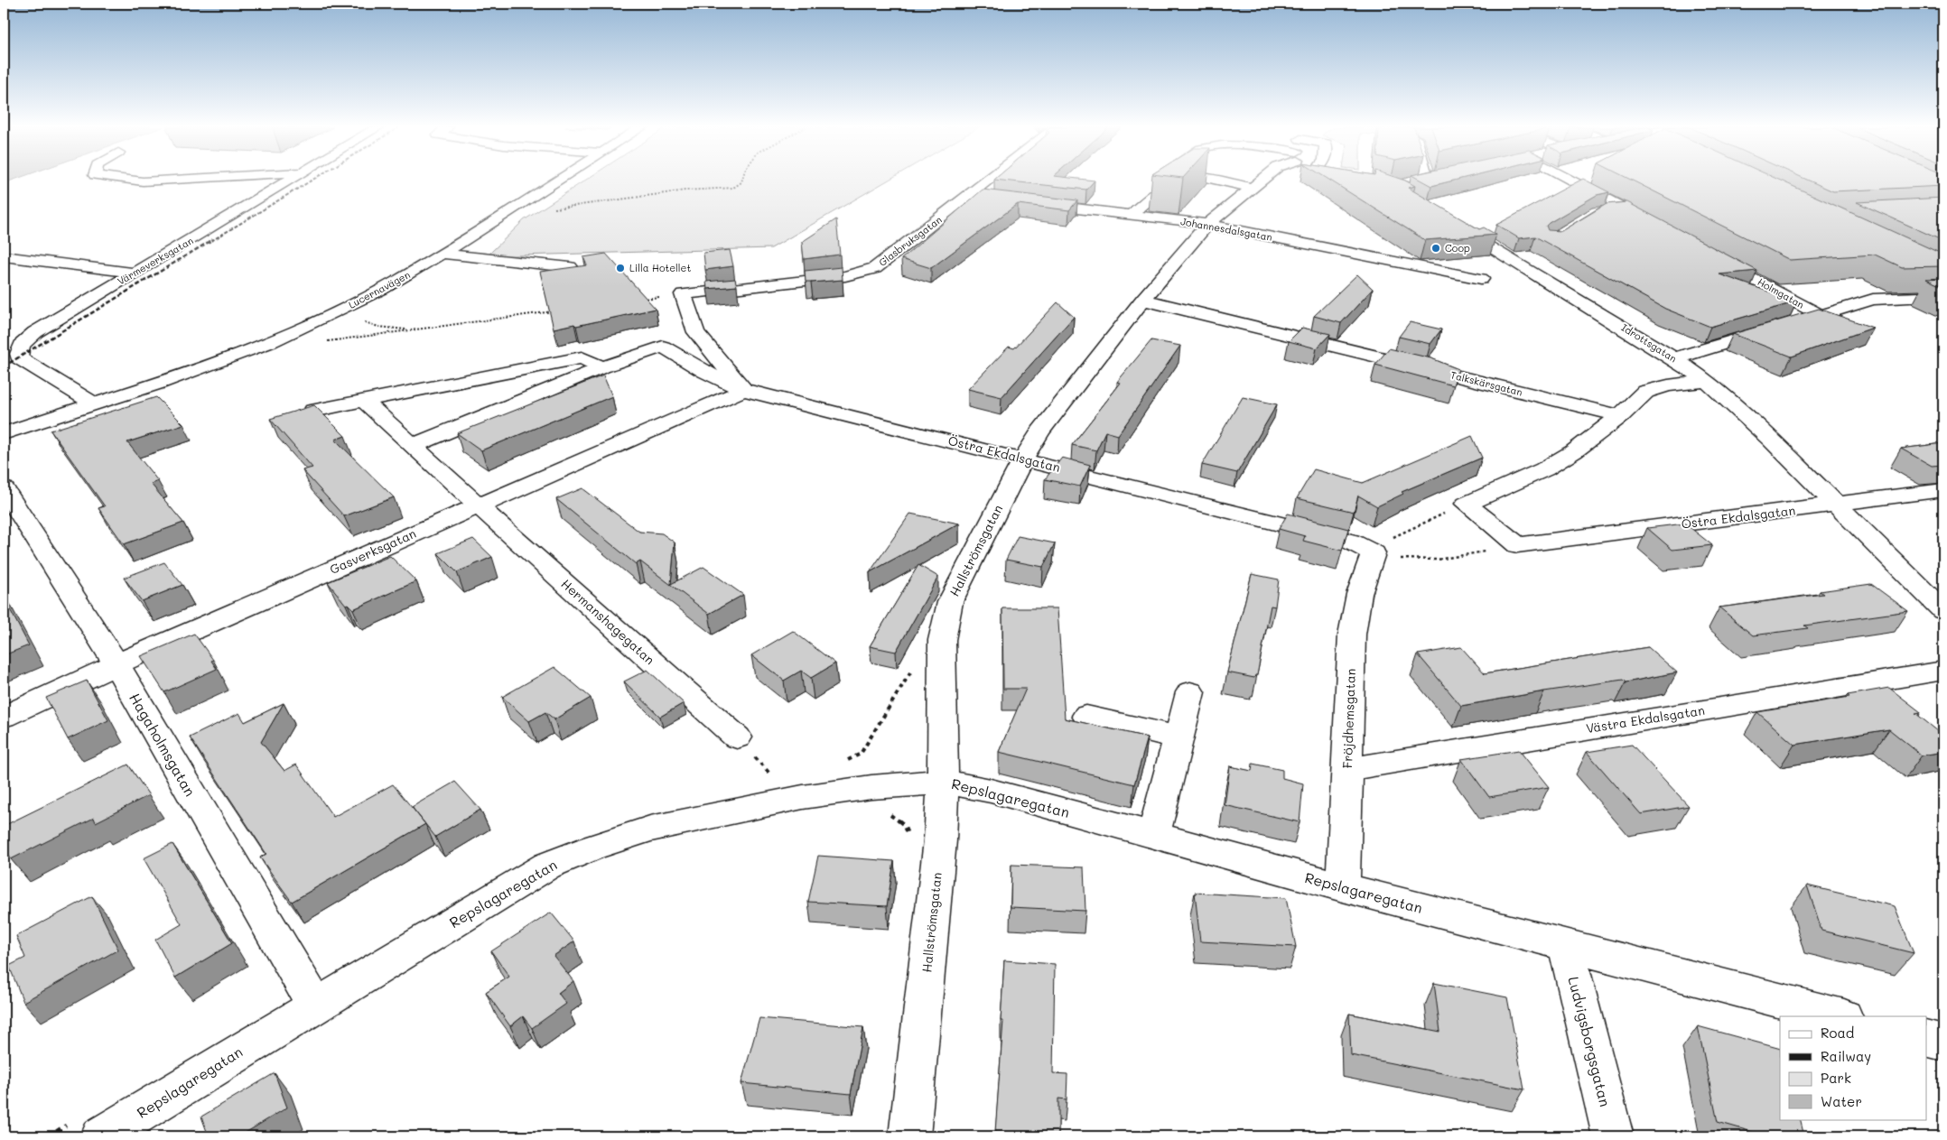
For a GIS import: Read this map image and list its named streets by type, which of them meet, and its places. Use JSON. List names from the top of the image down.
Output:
{
  "streets": {
    "street": [
      "Johannesdalsgatan",
      "Glasbruksgatan",
      "Värmeverksgatan",
      "Lucernavägen",
      "Holmgatan",
      "Idrottsgatan",
      "Talkskärsgatan",
      "Östra Ekdalsgatan",
      "Hallströmsgatan",
      "Gasverksgatan",
      "Hermanshagegatan",
      "Fröjdhemsgatan",
      "Västra Ekdalsgatan",
      "Hagaholmsgatan",
      "Repslagaregatan",
      "Ludvigsborgsgatan"
    ]
  },
  "crossings": [
    ["Johannesdalsgatan", "Hallströmsgatan"],
    ["Värmeverksgatan", "Lucernavägen"],
    ["Idrottsgatan", "Östra Ekdalsgatan"],
    ["Talkskärsgatan", "Hallströmsgatan"],
    ["Östra Ekdalsgatan", "Hallströmsgatan"],
    ["Östra Ekdalsgatan", "Gasverksgatan"],
    ["Östra Ekdalsgatan", "Hermanshagegatan"],
    ["Östra Ekdalsgatan", "Fröjdhemsgatan"],
    ["Hallströmsgatan", "Repslagaregatan"],
    ["Gasverksgatan", "Hermanshagegatan"],
    ["Gasverksgatan", "Hagaholmsgatan"],
    ["Fröjdhemsgatan", "Västra Ekdalsgatan"],
    ["Fröjdhemsgatan", "Repslagaregatan"],
    ["Hagaholmsgatan", "Repslagaregatan"],
    ["Repslagaregatan", "Ludvigsborgsgatan"]
  ],
  "places": ["Coop", "Lilla Hotellet"],
  "legend": [
    "Road",
    "Railway",
    "Park",
    "Water"
  ]
}
